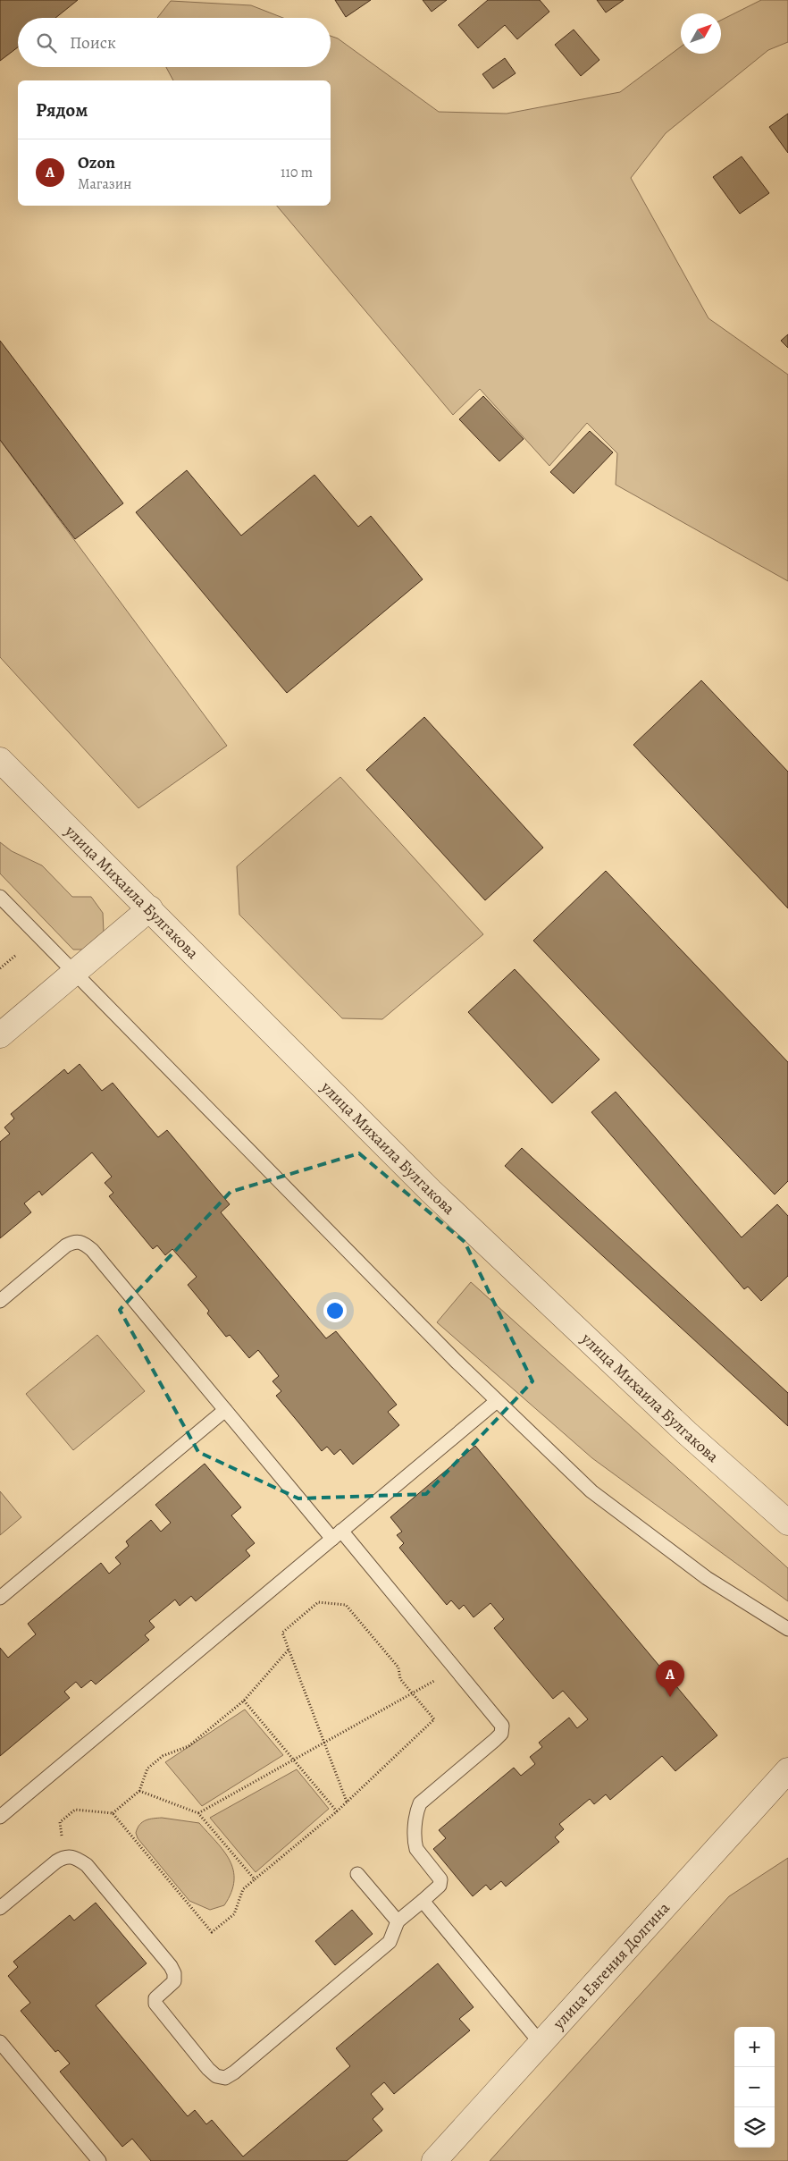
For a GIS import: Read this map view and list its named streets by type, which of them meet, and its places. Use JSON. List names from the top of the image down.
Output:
{
  "streets": {
    "street": ["улица Михаила Булгакова", "улица Евгения Долгина"]
  },
  "north": "top right",
  "page": {
    "search": "Поиск",
    "heading": "Рядом",
    "list": [
      {
        "mark": "A",
        "name": "Ozon",
        "note": "Магазин",
        "value": "110 m"
      }
    ],
    "pins": "A",
    "map_buttons": ["+", "−"]
  }
}
